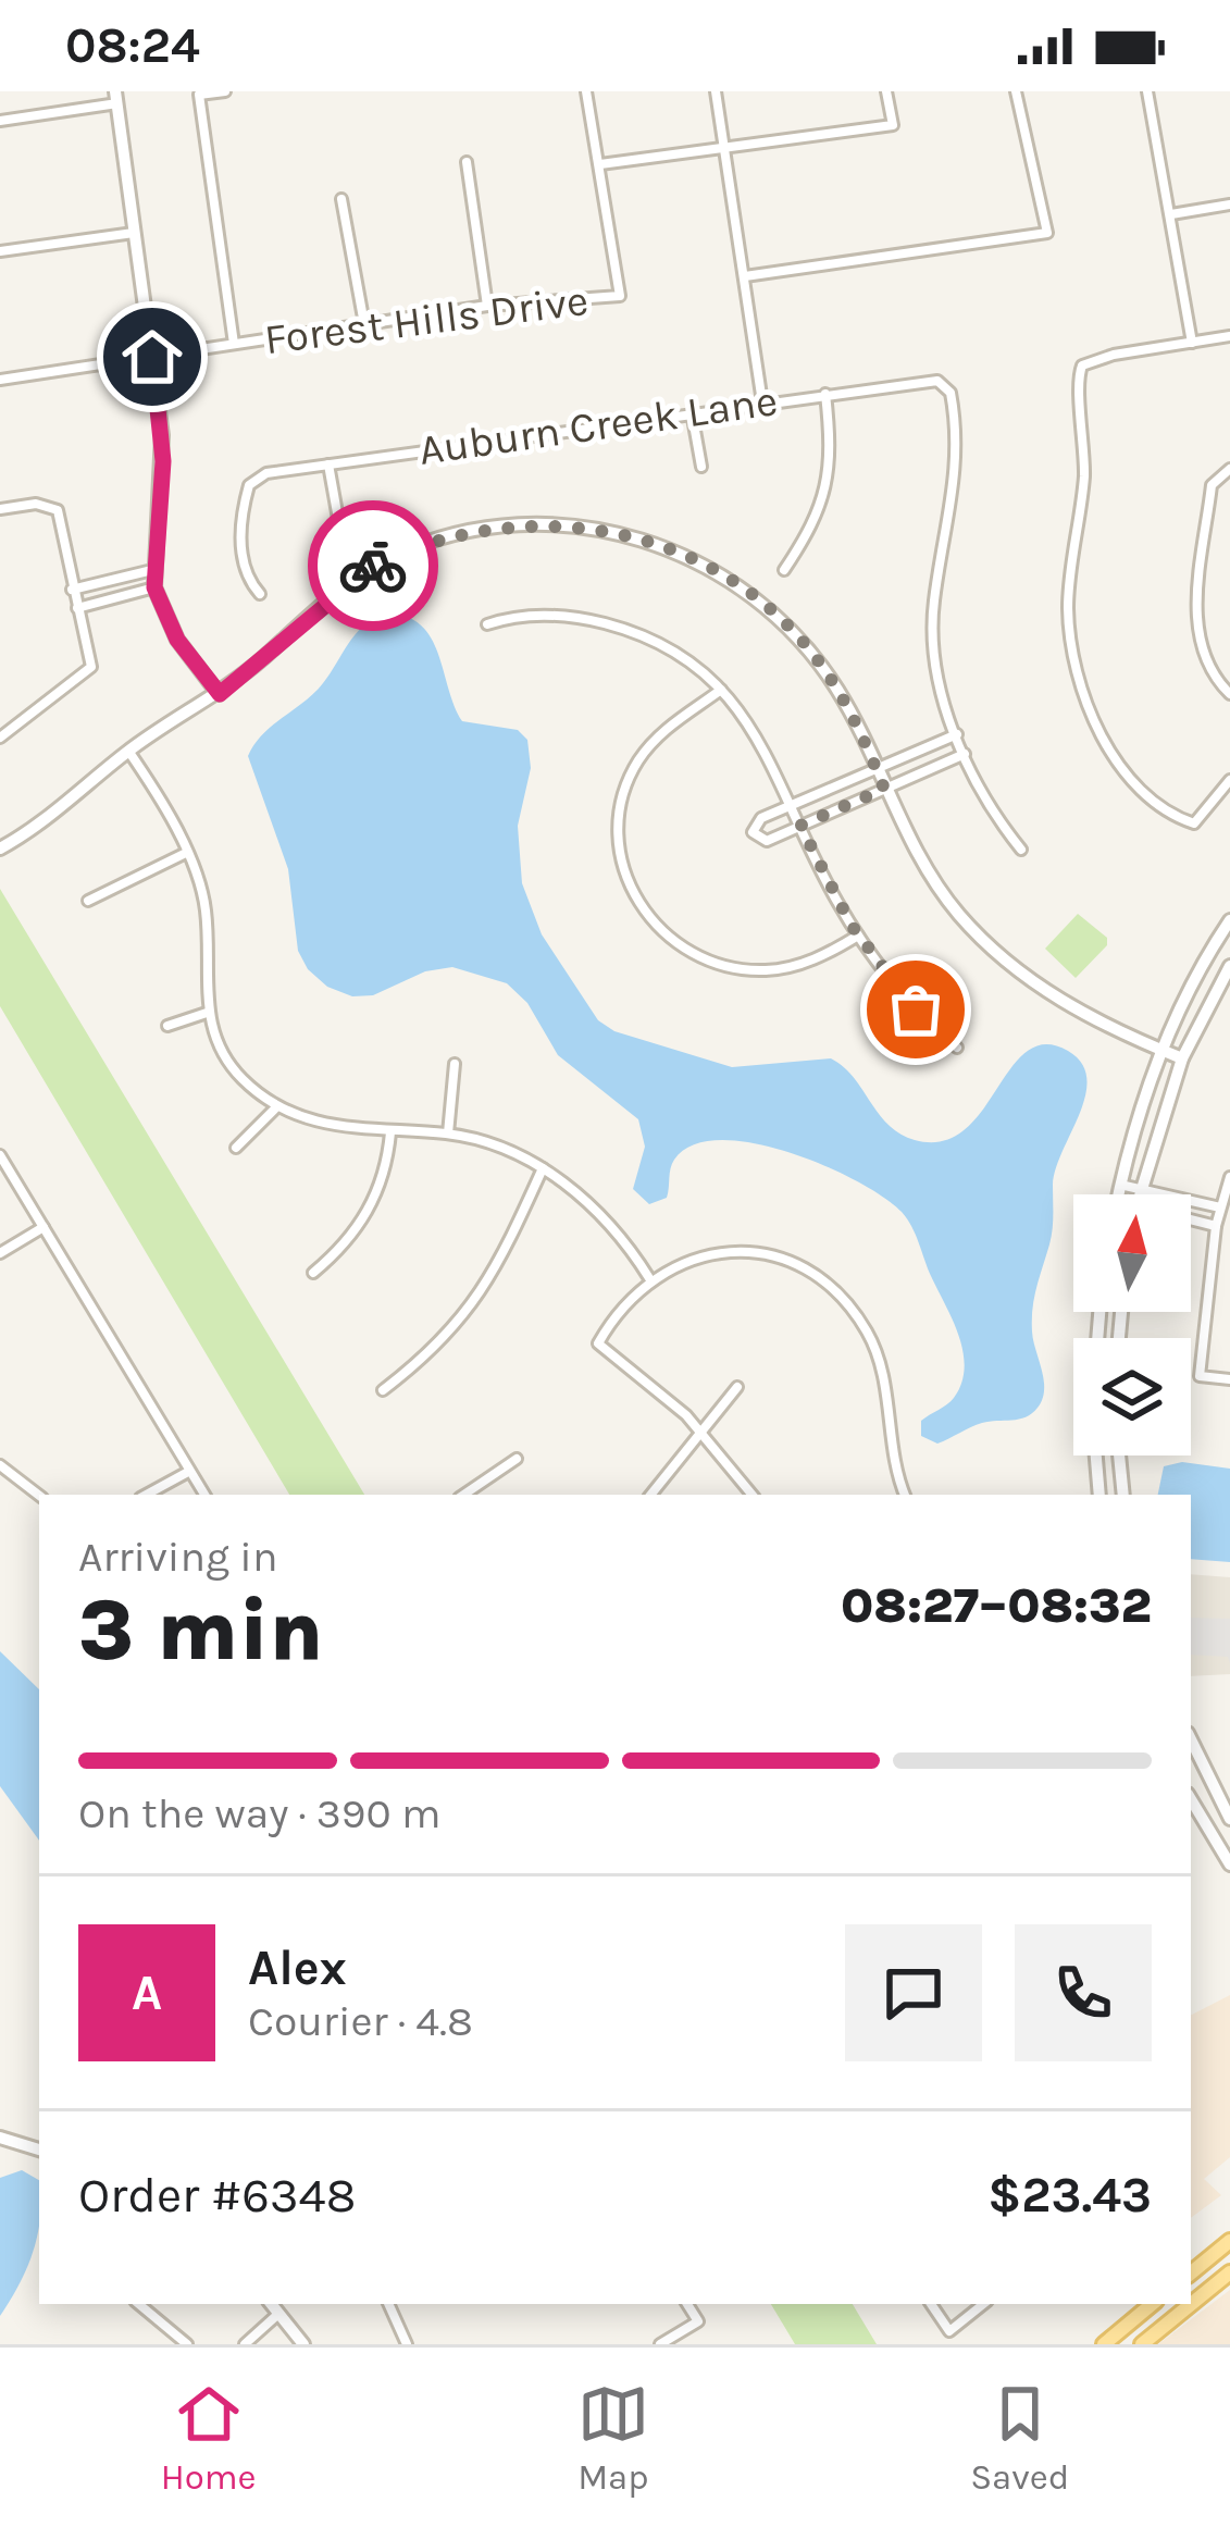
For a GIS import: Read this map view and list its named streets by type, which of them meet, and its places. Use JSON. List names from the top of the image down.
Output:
{
  "streets": {
    "street": ["Forest Hills Drive", "Auburn Creek Lane"]
  },
  "north": "top",
  "page": {
    "status": "08:24",
    "heading": ["3 min", "Arriving in", "08:27–08:32"],
    "panel": [
      "Alex",
      "Courier · 4.8",
      "Order #6348",
      "$23.43"
    ],
    "bar": "On the way · 390 m",
    "round": "A",
    "tabs": ["Home", "Map", "Saved"]
  }
}
